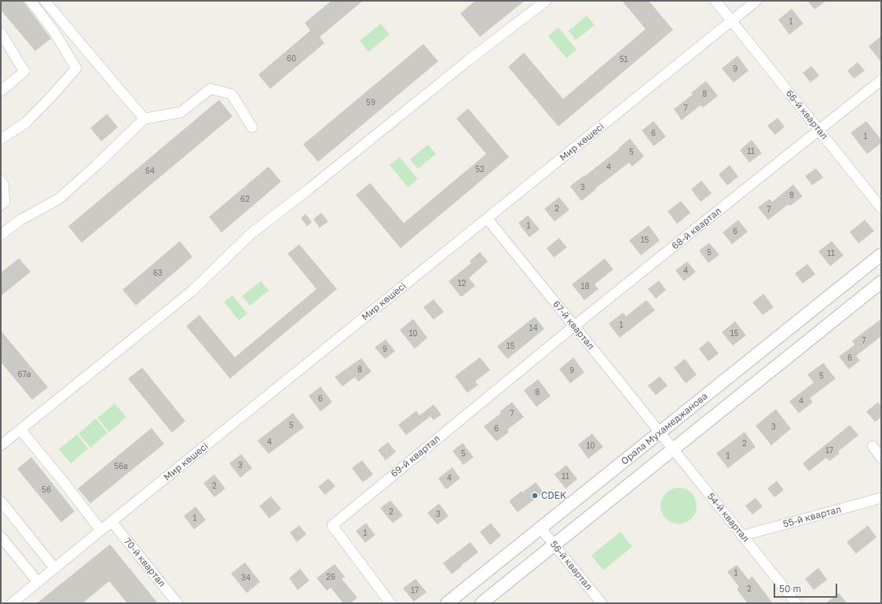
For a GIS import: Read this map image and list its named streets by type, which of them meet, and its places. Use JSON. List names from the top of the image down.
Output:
{
  "streets": {
    "street": [
      "66-й квартал",
      "Мир көшесі",
      "68-й квартал",
      "67-й квартал",
      "Орала Мухамеджанова",
      "69-й квартал",
      "55-й квартал",
      "54-й квартал",
      "70-й квартал",
      "56-й квартал"
    ]
  },
  "crossings": [
    ["66-й квартал", "Мир көшесі"],
    ["66-й квартал", "68-й квартал"],
    ["Мир көшесі", "67-й квартал"],
    ["Мир көшесі", "70-й квартал"],
    ["68-й квартал", "67-й квартал"],
    ["68-й квартал", "69-й квартал"],
    ["67-й квартал", "Орала Мухамеджанова"],
    ["67-й квартал", "69-й квартал"],
    ["67-й квартал", "54-й квартал"],
    ["Орала Мухамеджанова", "54-й квартал"],
    ["Орала Мухамеджанова", "56-й квартал"],
    ["55-й квартал", "54-й квартал"]
  ],
  "places": ["CDEK"],
  "house_numbers": [
    "1",
    "60",
    "51",
    "9",
    "8",
    "59",
    "7",
    "6",
    "1",
    "11",
    "5",
    "4",
    "52",
    "64",
    "3",
    "8",
    "62",
    "2",
    "7",
    "1",
    "6",
    "15",
    "5",
    "11",
    "4",
    "63",
    "12",
    "18",
    "1",
    "14",
    "10",
    "15",
    "7",
    "15",
    "9",
    "6",
    "8",
    "9",
    "67а",
    "5",
    "8",
    "6",
    "4",
    "7",
    "5",
    "3",
    "6",
    "4",
    "2",
    "10",
    "17",
    "5",
    "1",
    "3",
    "56а",
    "11",
    "4",
    "2",
    "56",
    "2",
    "3",
    "1",
    "1",
    "1",
    "26",
    "34",
    "2",
    "17"
  ],
  "scale_bar": "50 m"
}
